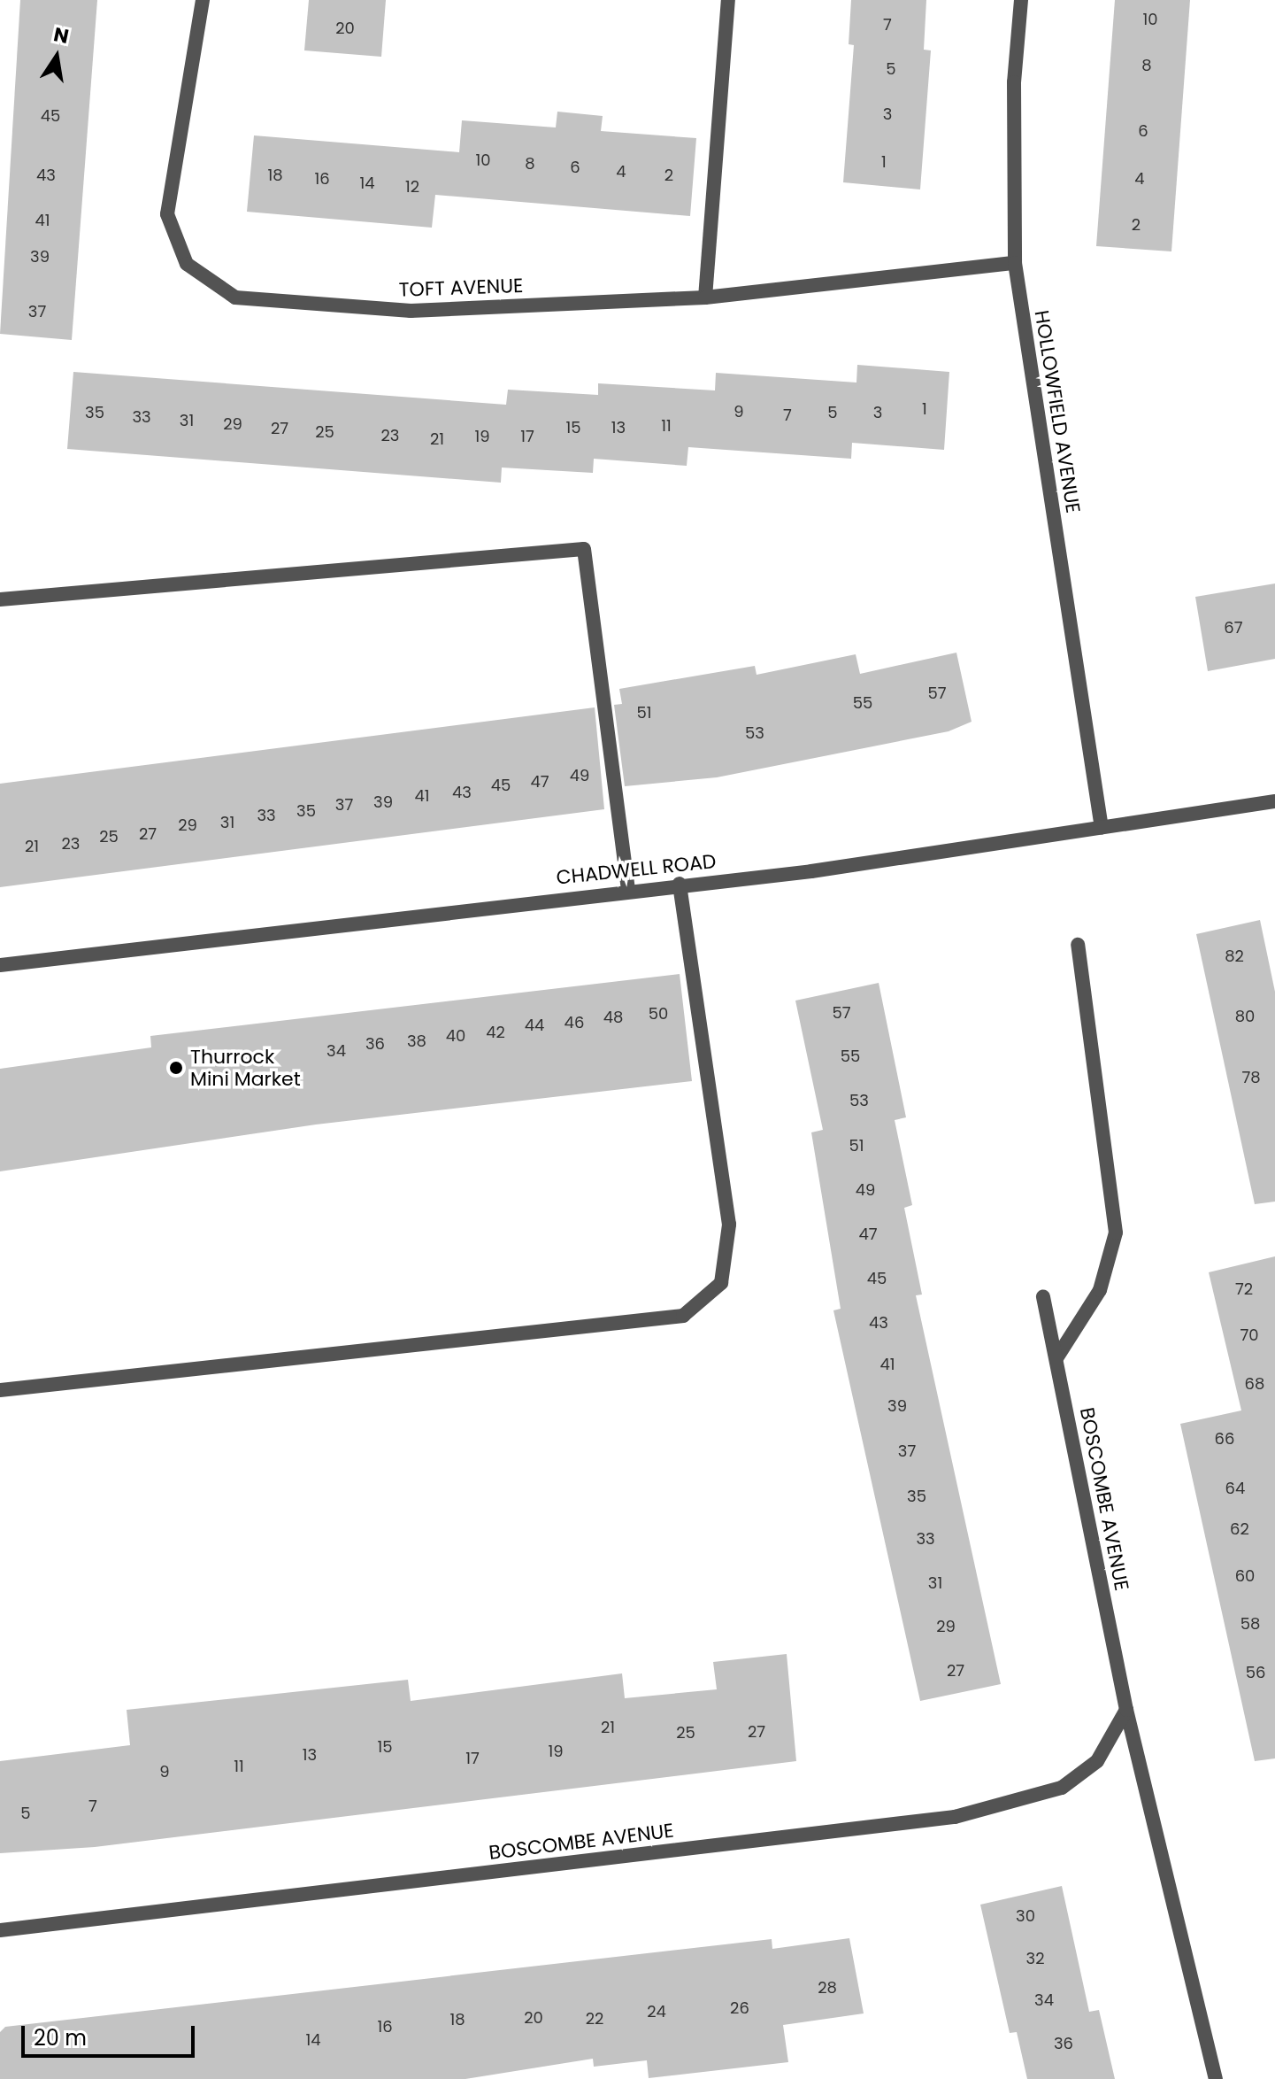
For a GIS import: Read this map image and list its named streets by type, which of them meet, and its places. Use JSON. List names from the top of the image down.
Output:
{
  "streets": {
    "street": [
      "TOFT AVENUE",
      "HOLLOWFIELD AVENUE",
      "CHADWELL ROAD",
      "BOSCOMBE AVENUE"
    ]
  },
  "crossings": [
    ["TOFT AVENUE", "HOLLOWFIELD AVENUE"],
    ["HOLLOWFIELD AVENUE", "CHADWELL ROAD"]
  ],
  "places": ["Thurrock Mini Market"],
  "house_numbers": [
    "10",
    "7",
    "20",
    "8",
    "5",
    "3",
    "45",
    "6",
    "10",
    "1",
    "8",
    "6",
    "4",
    "43",
    "18",
    "2",
    "16",
    "4",
    "14",
    "12",
    "41",
    "2",
    "39",
    "37",
    "1",
    "9",
    "35",
    "5",
    "3",
    "7",
    "33",
    "31",
    "29",
    "11",
    "15",
    "13",
    "27",
    "25",
    "23",
    "19",
    "17",
    "21",
    "67",
    "57",
    "55",
    "51",
    "53",
    "49",
    "47",
    "45",
    "43",
    "41",
    "39",
    "37",
    "35",
    "33",
    "31",
    "29",
    "27",
    "25",
    "23",
    "21",
    "82",
    "57",
    "50",
    "80",
    "48",
    "46",
    "44",
    "42",
    "40",
    "38",
    "36",
    "34",
    "55",
    "78",
    "53",
    "51",
    "49",
    "47",
    "45",
    "72",
    "43",
    "70",
    "41",
    "68",
    "39",
    "66",
    "37",
    "64",
    "35",
    "62",
    "33",
    "60",
    "31",
    "58",
    "29",
    "27",
    "56",
    "21",
    "27",
    "25",
    "15",
    "19",
    "13",
    "17",
    "11",
    "9",
    "7",
    "5",
    "30",
    "32",
    "28",
    "34",
    "26",
    "24",
    "20",
    "22",
    "18",
    "16",
    "14",
    "36"
  ],
  "scale_bar": "20 m",
  "north": "top"
}
